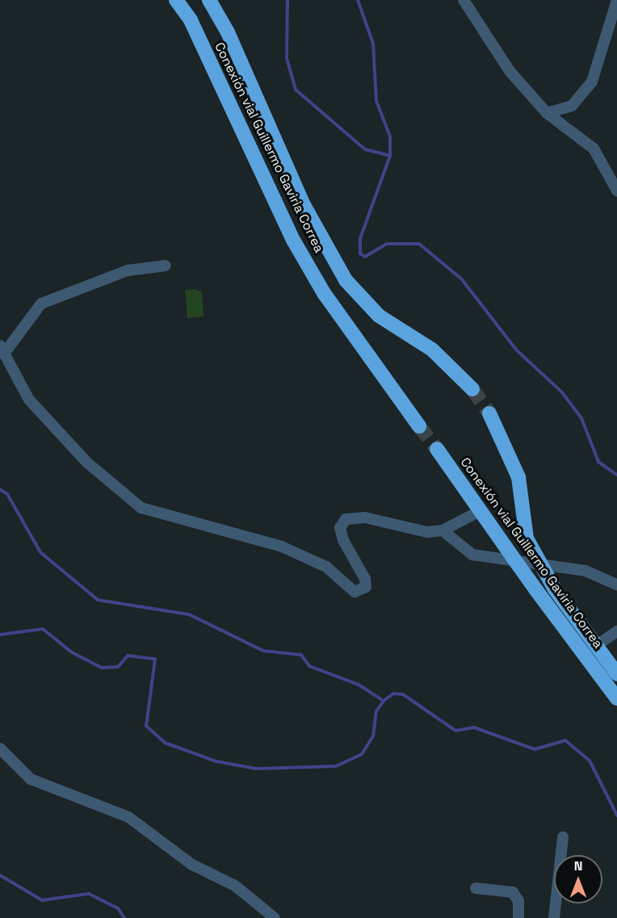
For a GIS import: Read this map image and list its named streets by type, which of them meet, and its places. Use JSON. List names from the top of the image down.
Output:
{
  "streets": {
    "highway": ["Conexión vial Guillermo Gaviria Correa"]
  },
  "north": "top"
}
